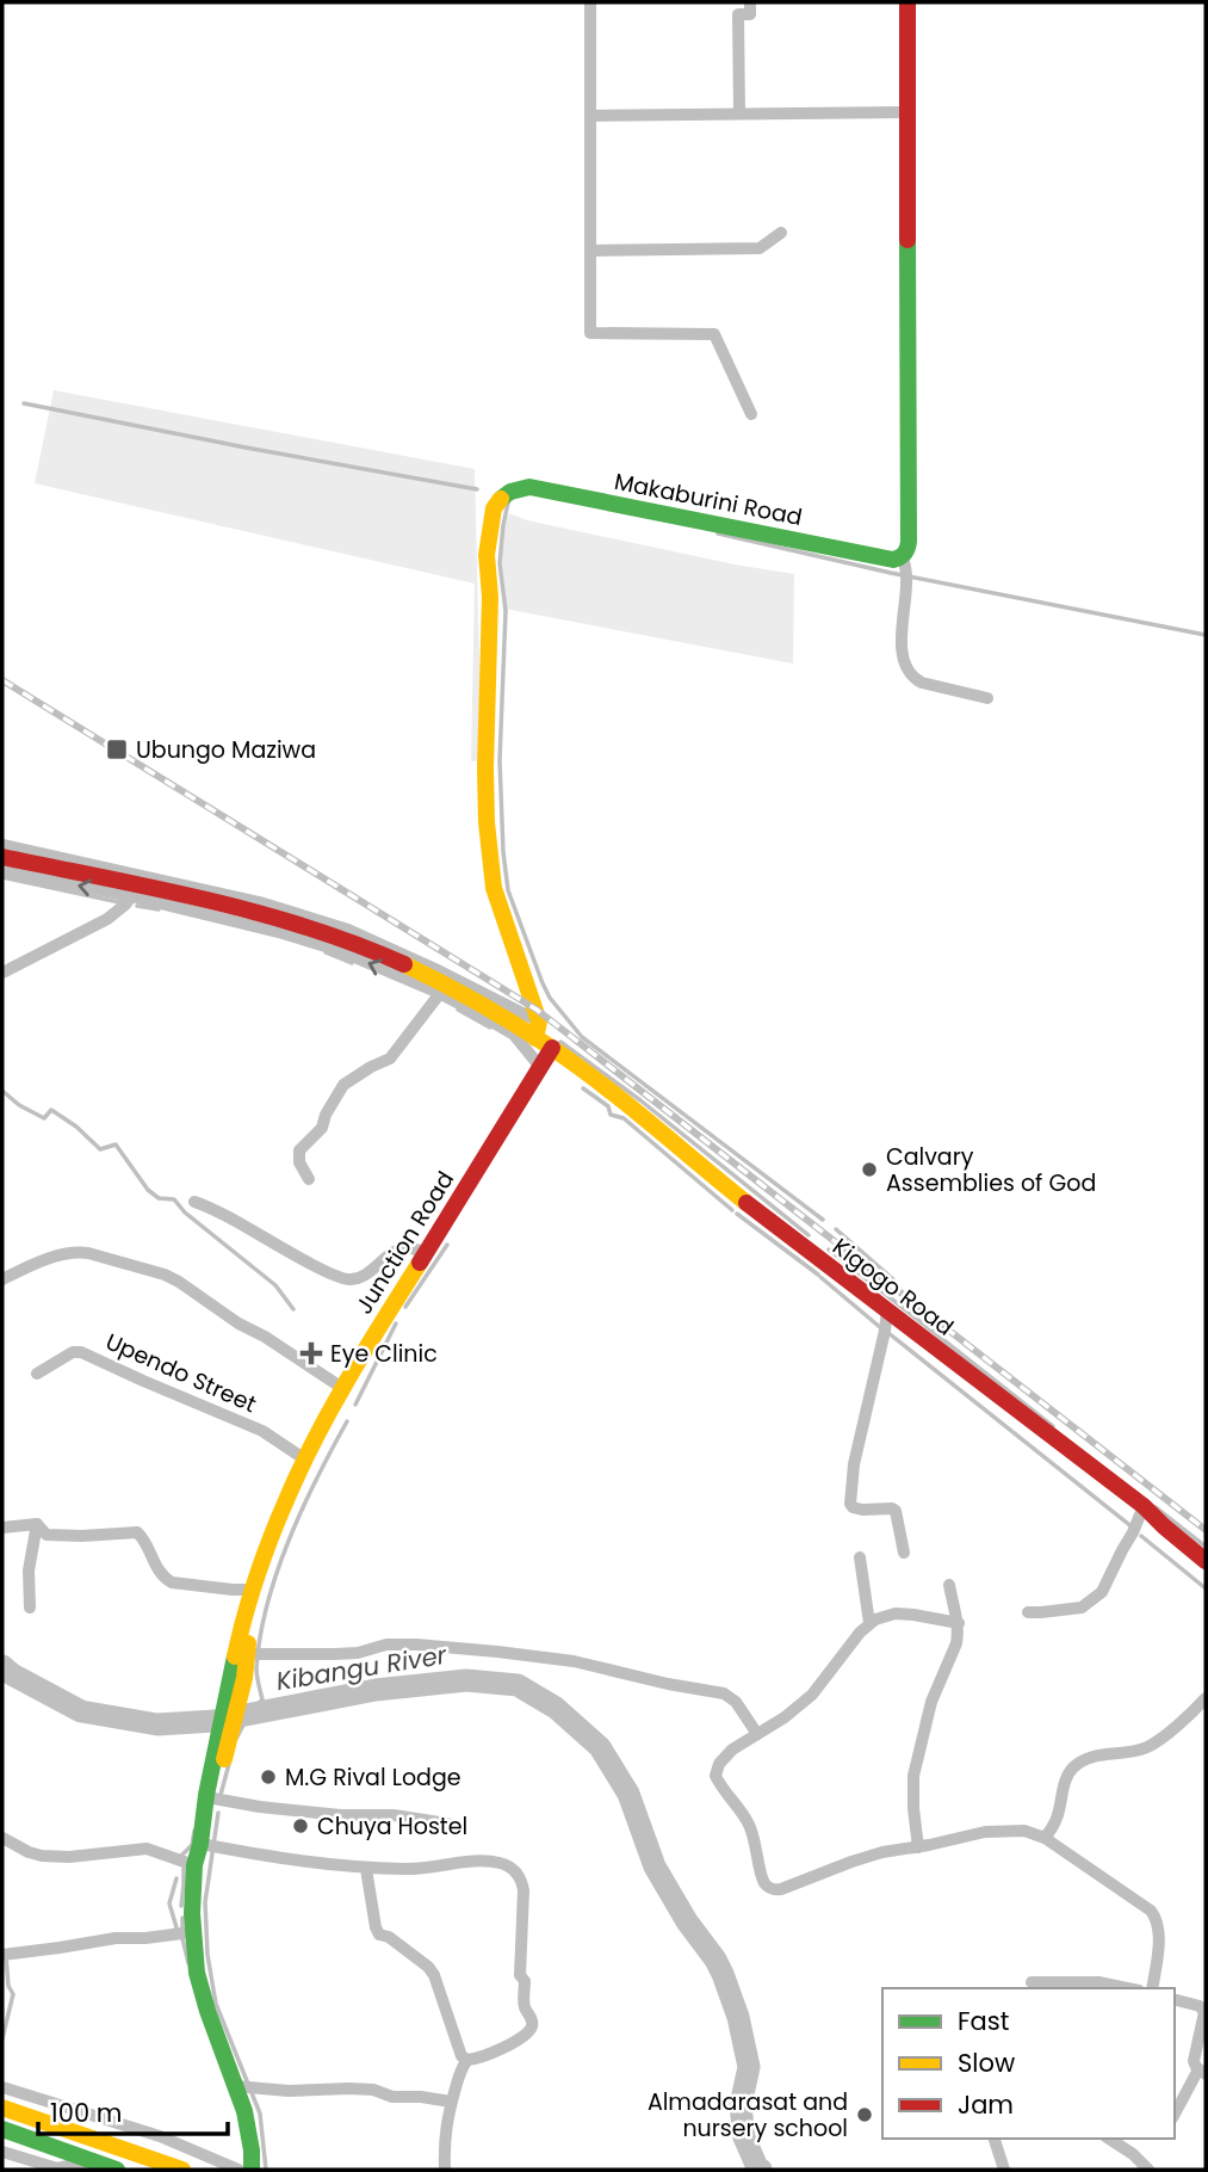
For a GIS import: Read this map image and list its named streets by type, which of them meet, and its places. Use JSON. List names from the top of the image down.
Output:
{
  "streets": {
    "main road": ["Makaburini Road", "Junction Road", "Kigogo Road"],
    "street": ["Upendo Street"]
  },
  "crossings": [
    ["Makaburini Road", "Kigogo Road"],
    ["Junction Road", "Kigogo Road"],
    ["Junction Road", "Upendo Street"]
  ],
  "water": ["Kibangu River"],
  "places": {
    "transit": ["Ubungo Maziwa"],
    "other": [
      "Calvary Assemblies of God",
      "M.G Rival Lodge",
      "Chuya Hostel",
      "Almadarasat and nursery school"
    ],
    "health": ["Eye Clinic"]
  },
  "legend": ["Fast", "Slow", "Jam"],
  "scale_bar": "100 m"
}
